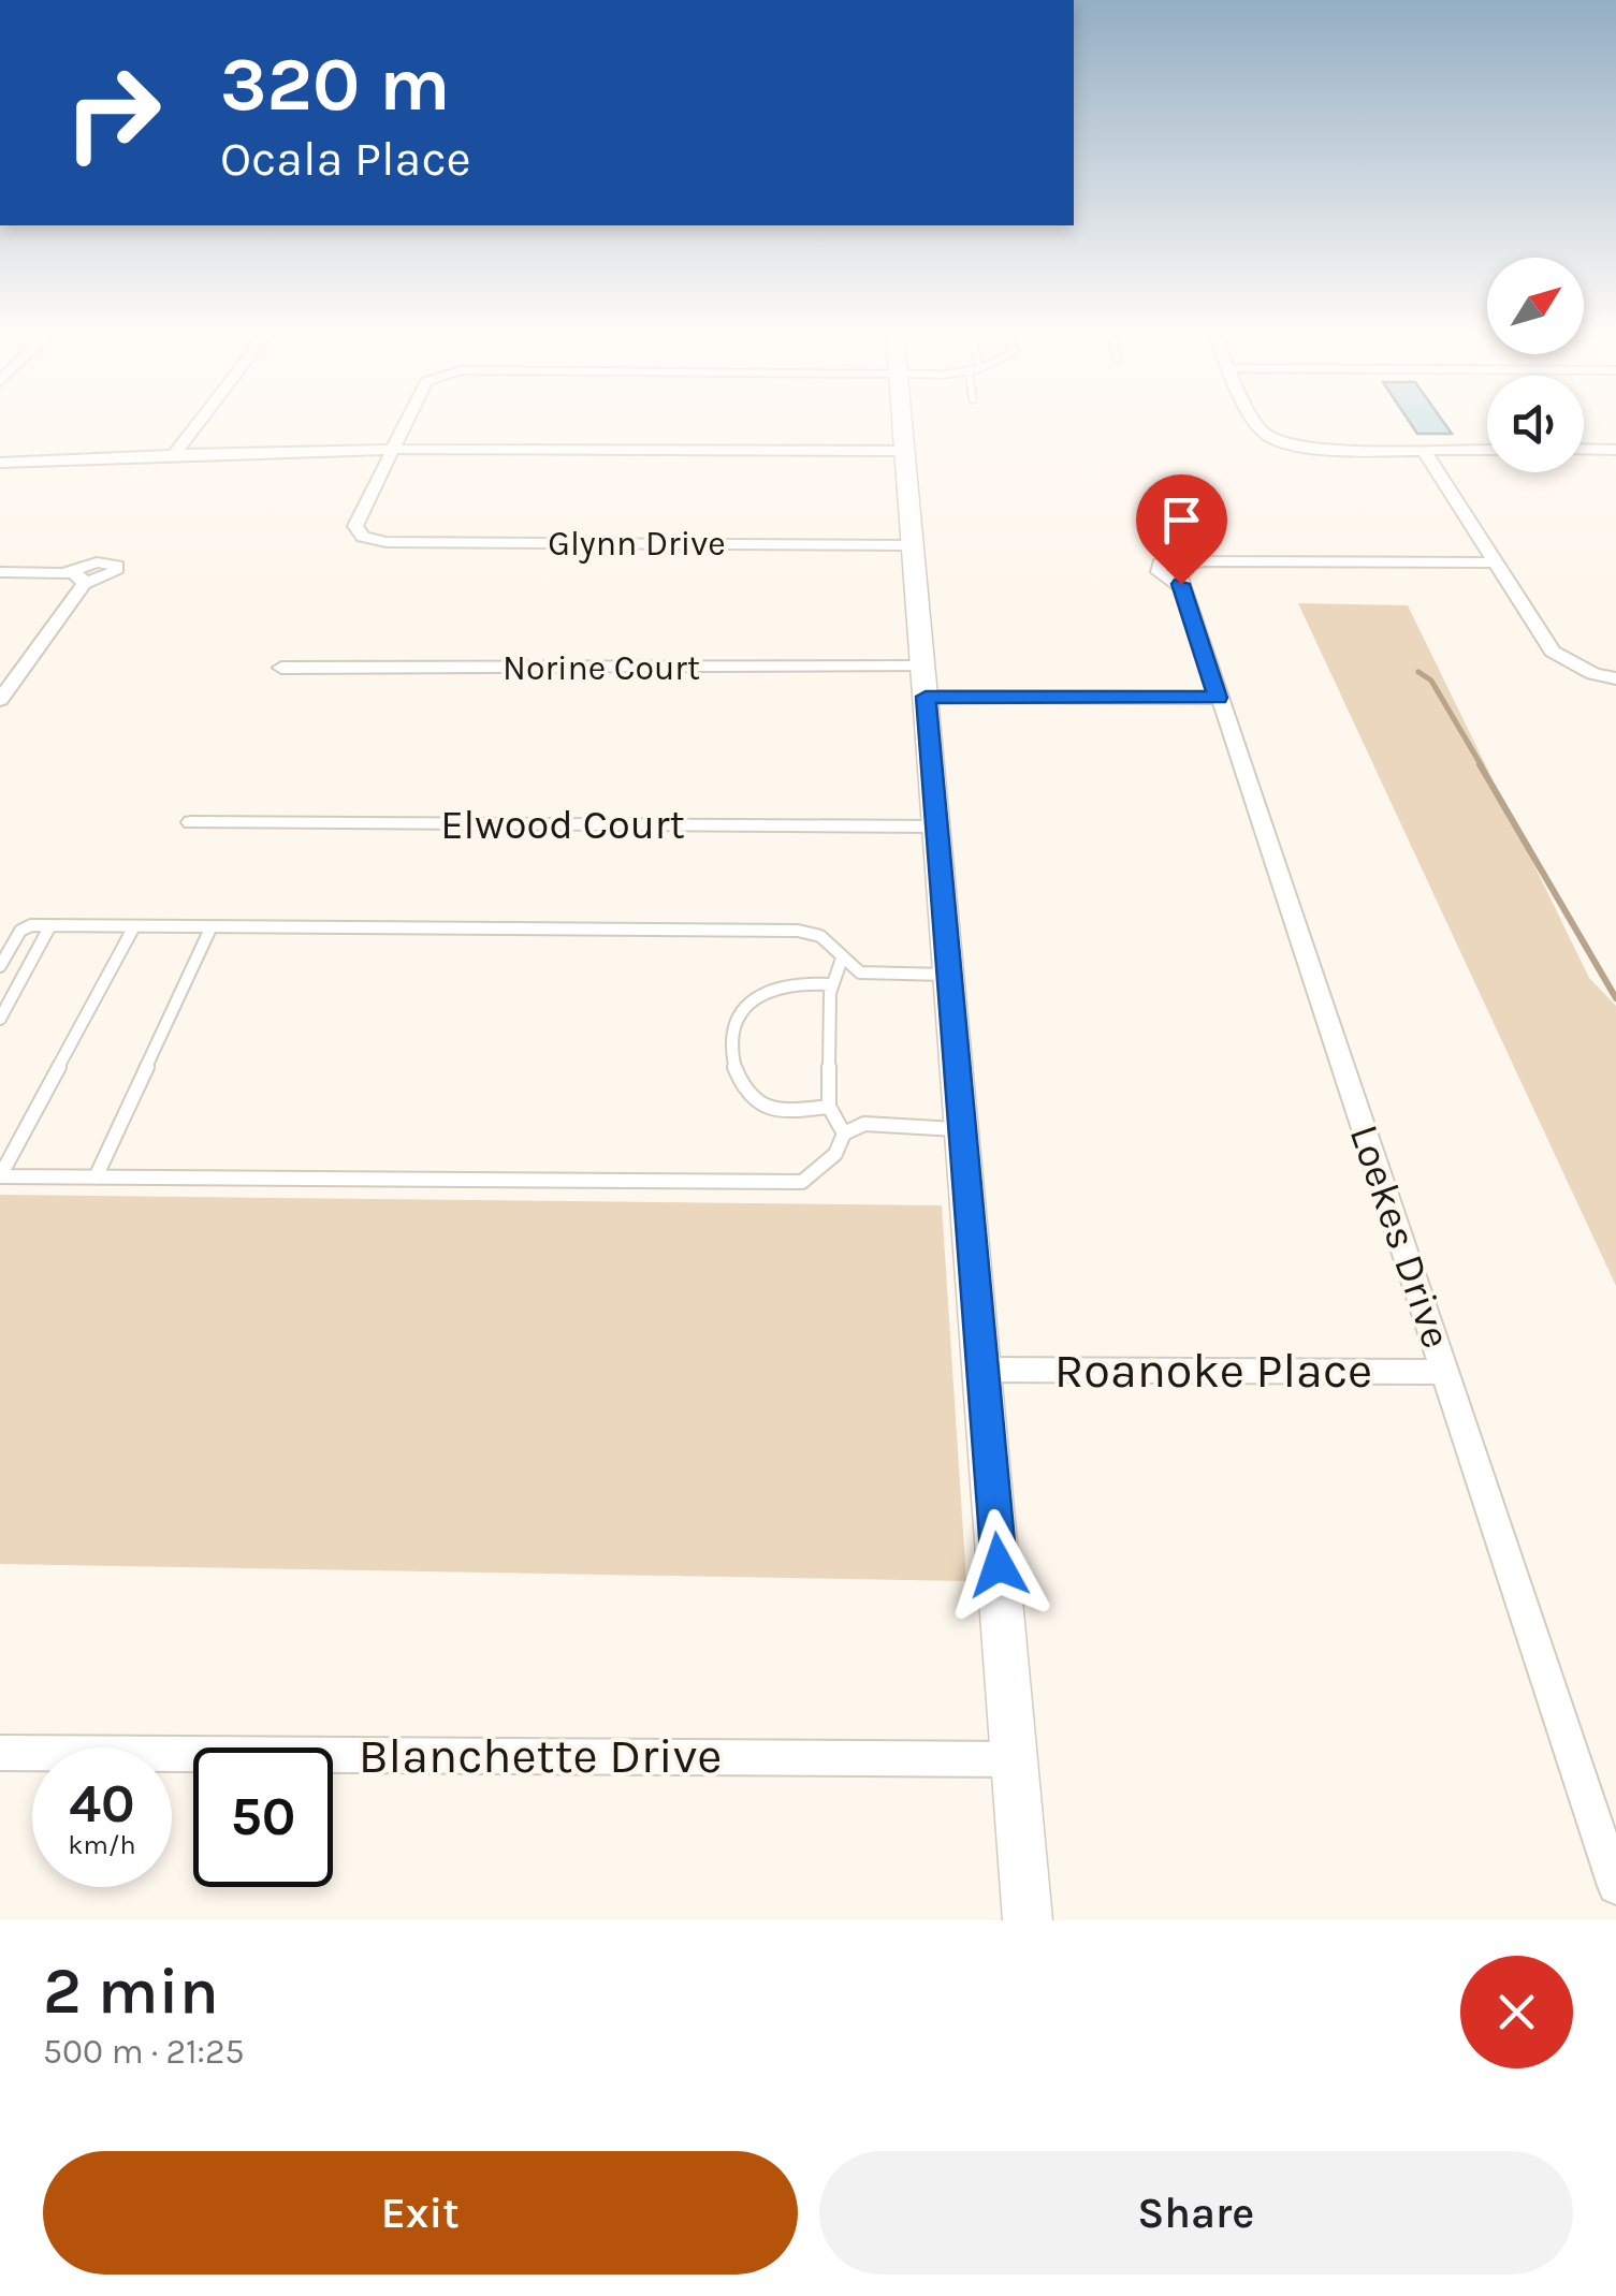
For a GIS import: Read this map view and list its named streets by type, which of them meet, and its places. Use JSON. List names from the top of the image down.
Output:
{
  "streets": {
    "street": [
      "Glynn Drive",
      "Norine Court",
      "Elwood Court",
      "Loekes Drive",
      "Roanoke Place",
      "Blanchette Drive"
    ]
  },
  "crossings": [
    ["Norine Court", "Loekes Drive"],
    ["Loekes Drive", "Roanoke Place"]
  ],
  "north": "top right",
  "page": {
    "turn": ["320 m", "Ocala Place"],
    "speed": "40 km/h",
    "limit": "50",
    "heading": ["2 min", "500 m · 21:25"],
    "buttons": ["Exit", "Share"]
  }
}
